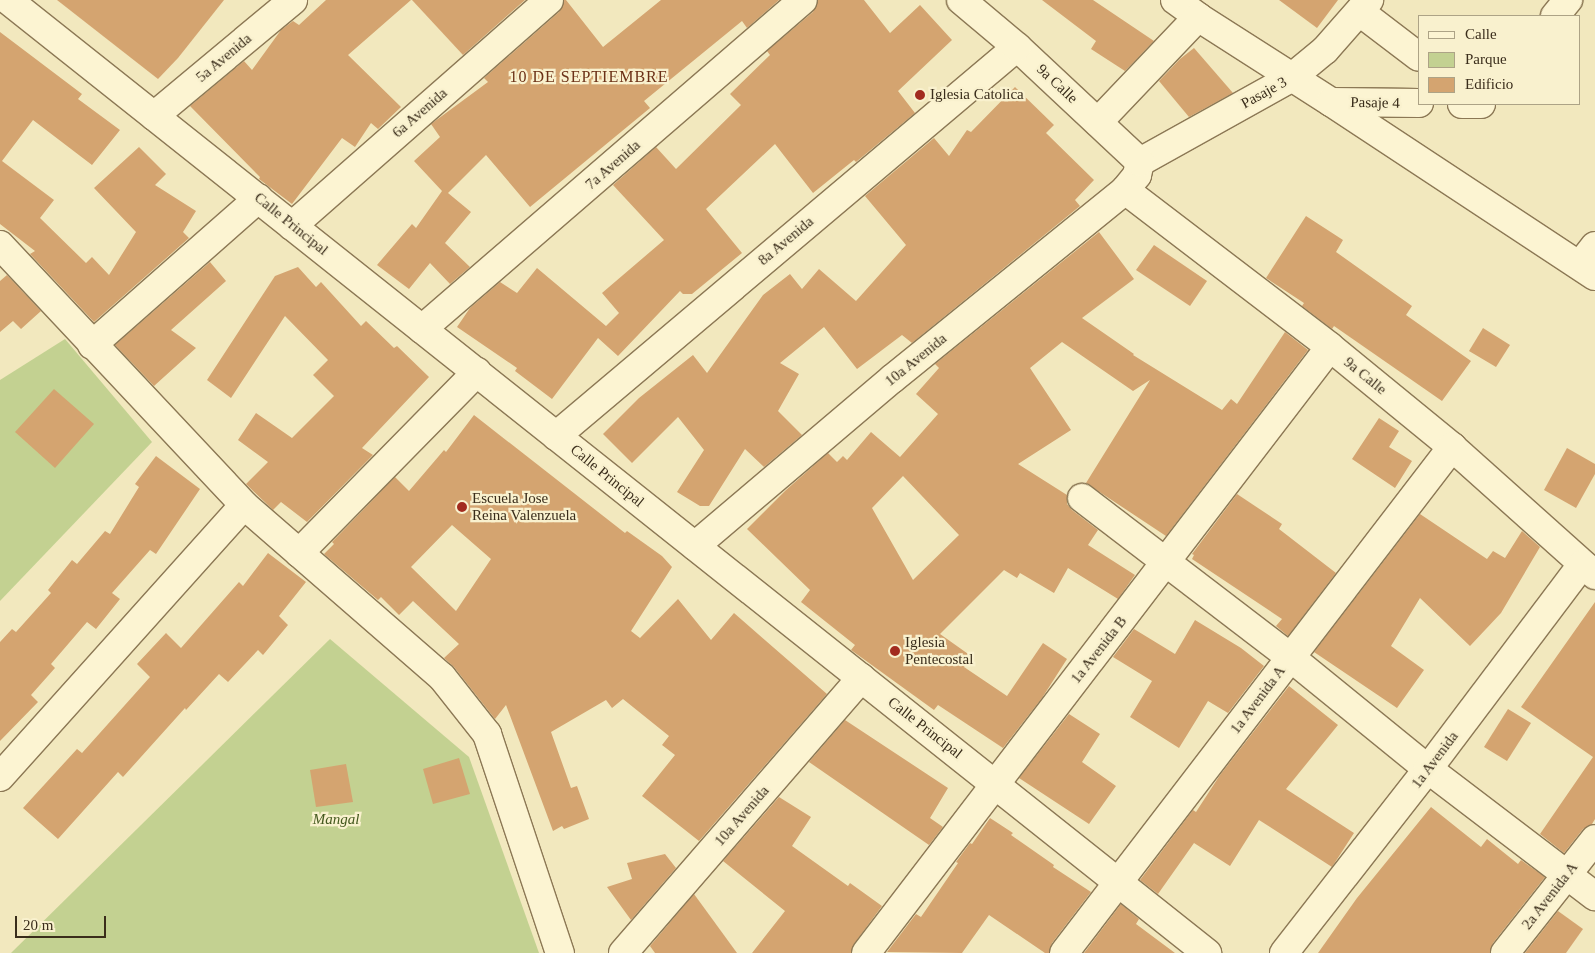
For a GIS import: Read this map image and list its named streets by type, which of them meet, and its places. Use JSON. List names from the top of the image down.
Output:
{
  "streets": {
    "street": [
      "5a Avenida",
      "9a Calle",
      "Pasaje 3",
      "Pasaje 4",
      "6a Avenida",
      "7a Avenida",
      "Calle Principal",
      "8a Avenida",
      "10a Avenida",
      "1a Avenida B",
      "1a Avenida A",
      "1a Avenida",
      "2a Avenida A"
    ]
  },
  "crossings": [
    ["5a Avenida", "Calle Principal"],
    ["9a Calle", "Pasaje 3"],
    ["9a Calle", "8a Avenida"],
    ["9a Calle", "10a Avenida"],
    ["9a Calle", "1a Avenida B"],
    ["9a Calle", "1a Avenida A"],
    ["9a Calle", "1a Avenida"],
    ["Pasaje 3", "10a Avenida"],
    ["6a Avenida", "Calle Principal"],
    ["7a Avenida", "Calle Principal"],
    ["Calle Principal", "8a Avenida"],
    ["Calle Principal", "10a Avenida"],
    ["Calle Principal", "1a Avenida B"],
    ["Calle Principal", "1a Avenida A"]
  ],
  "districts": ["10 DE SEPTIEMBRE"],
  "parks": ["Mangal"],
  "places": ["Iglesia Catolica", "Escuela Jose Reina Valenzuela", "Iglesia Pentecostal"],
  "legend": ["Calle", "Parque", "Edificio"],
  "scale_bar": "20 m"
}
